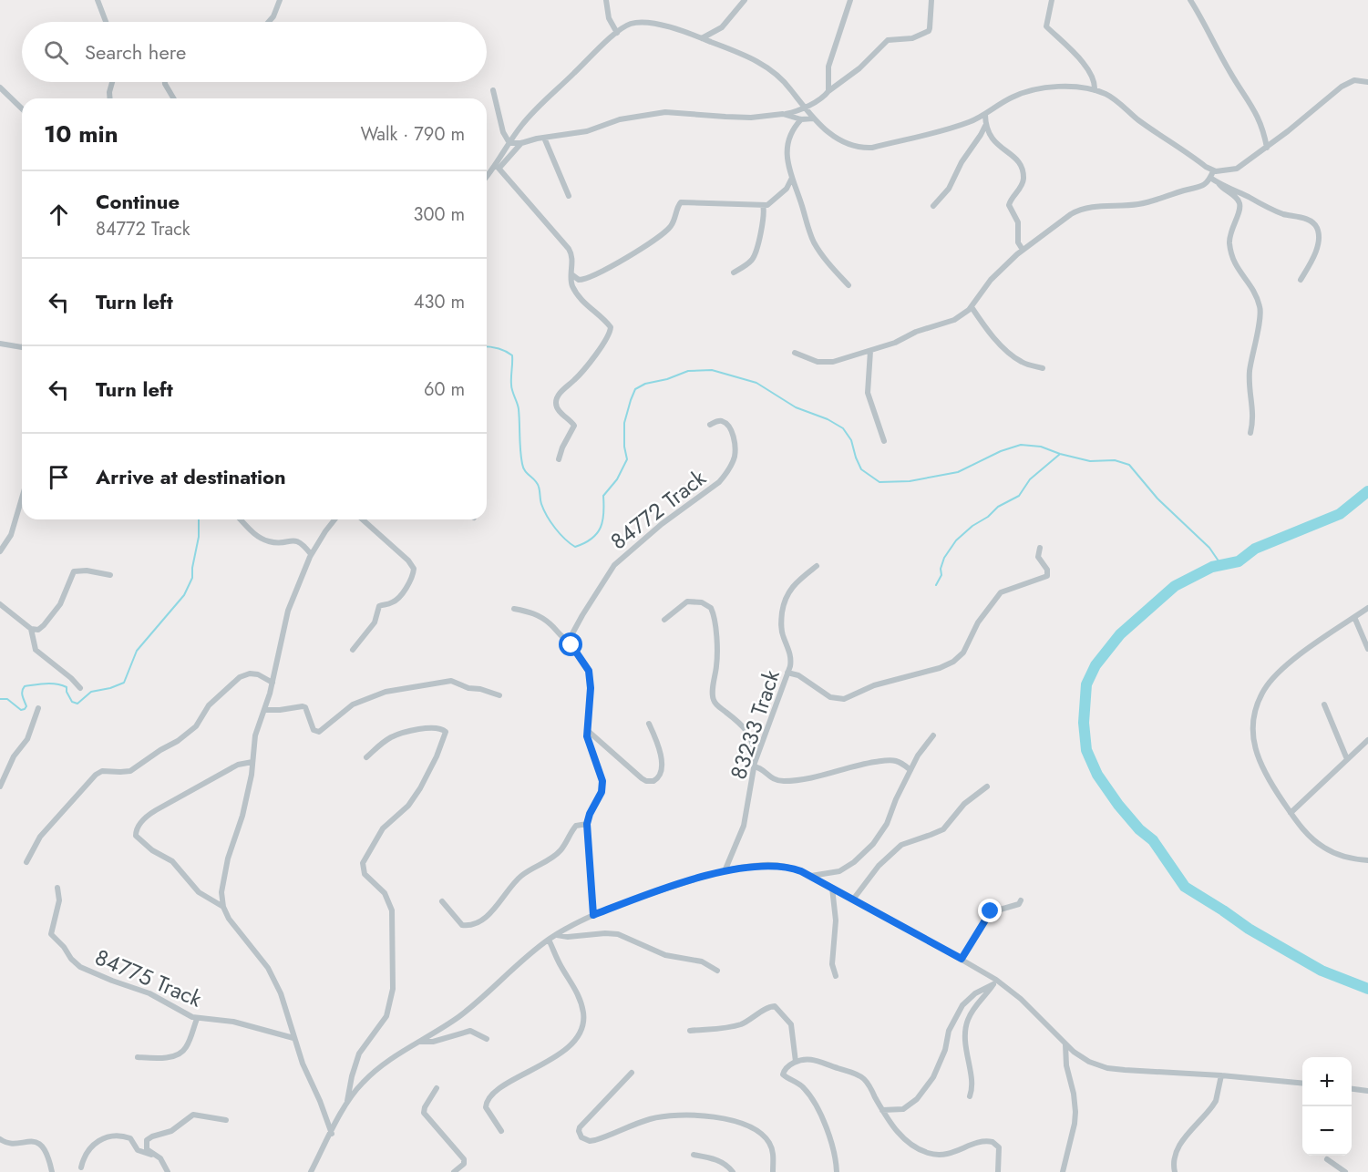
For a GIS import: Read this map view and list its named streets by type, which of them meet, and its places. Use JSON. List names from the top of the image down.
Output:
{
  "streets": {
    "street": ["84772 Track", "83233 Track", "84775 Track"]
  },
  "page": {
    "search": "Search here",
    "heading": ["10 min", "Walk · 790 m"],
    "list": [
      ["Continue", "84772 Track", "300 m"],
      ["Turn left", "430 m"],
      ["Turn left", "60 m"],
      "Arrive at destination"
    ],
    "map_buttons": ["+", "−"]
  }
}
